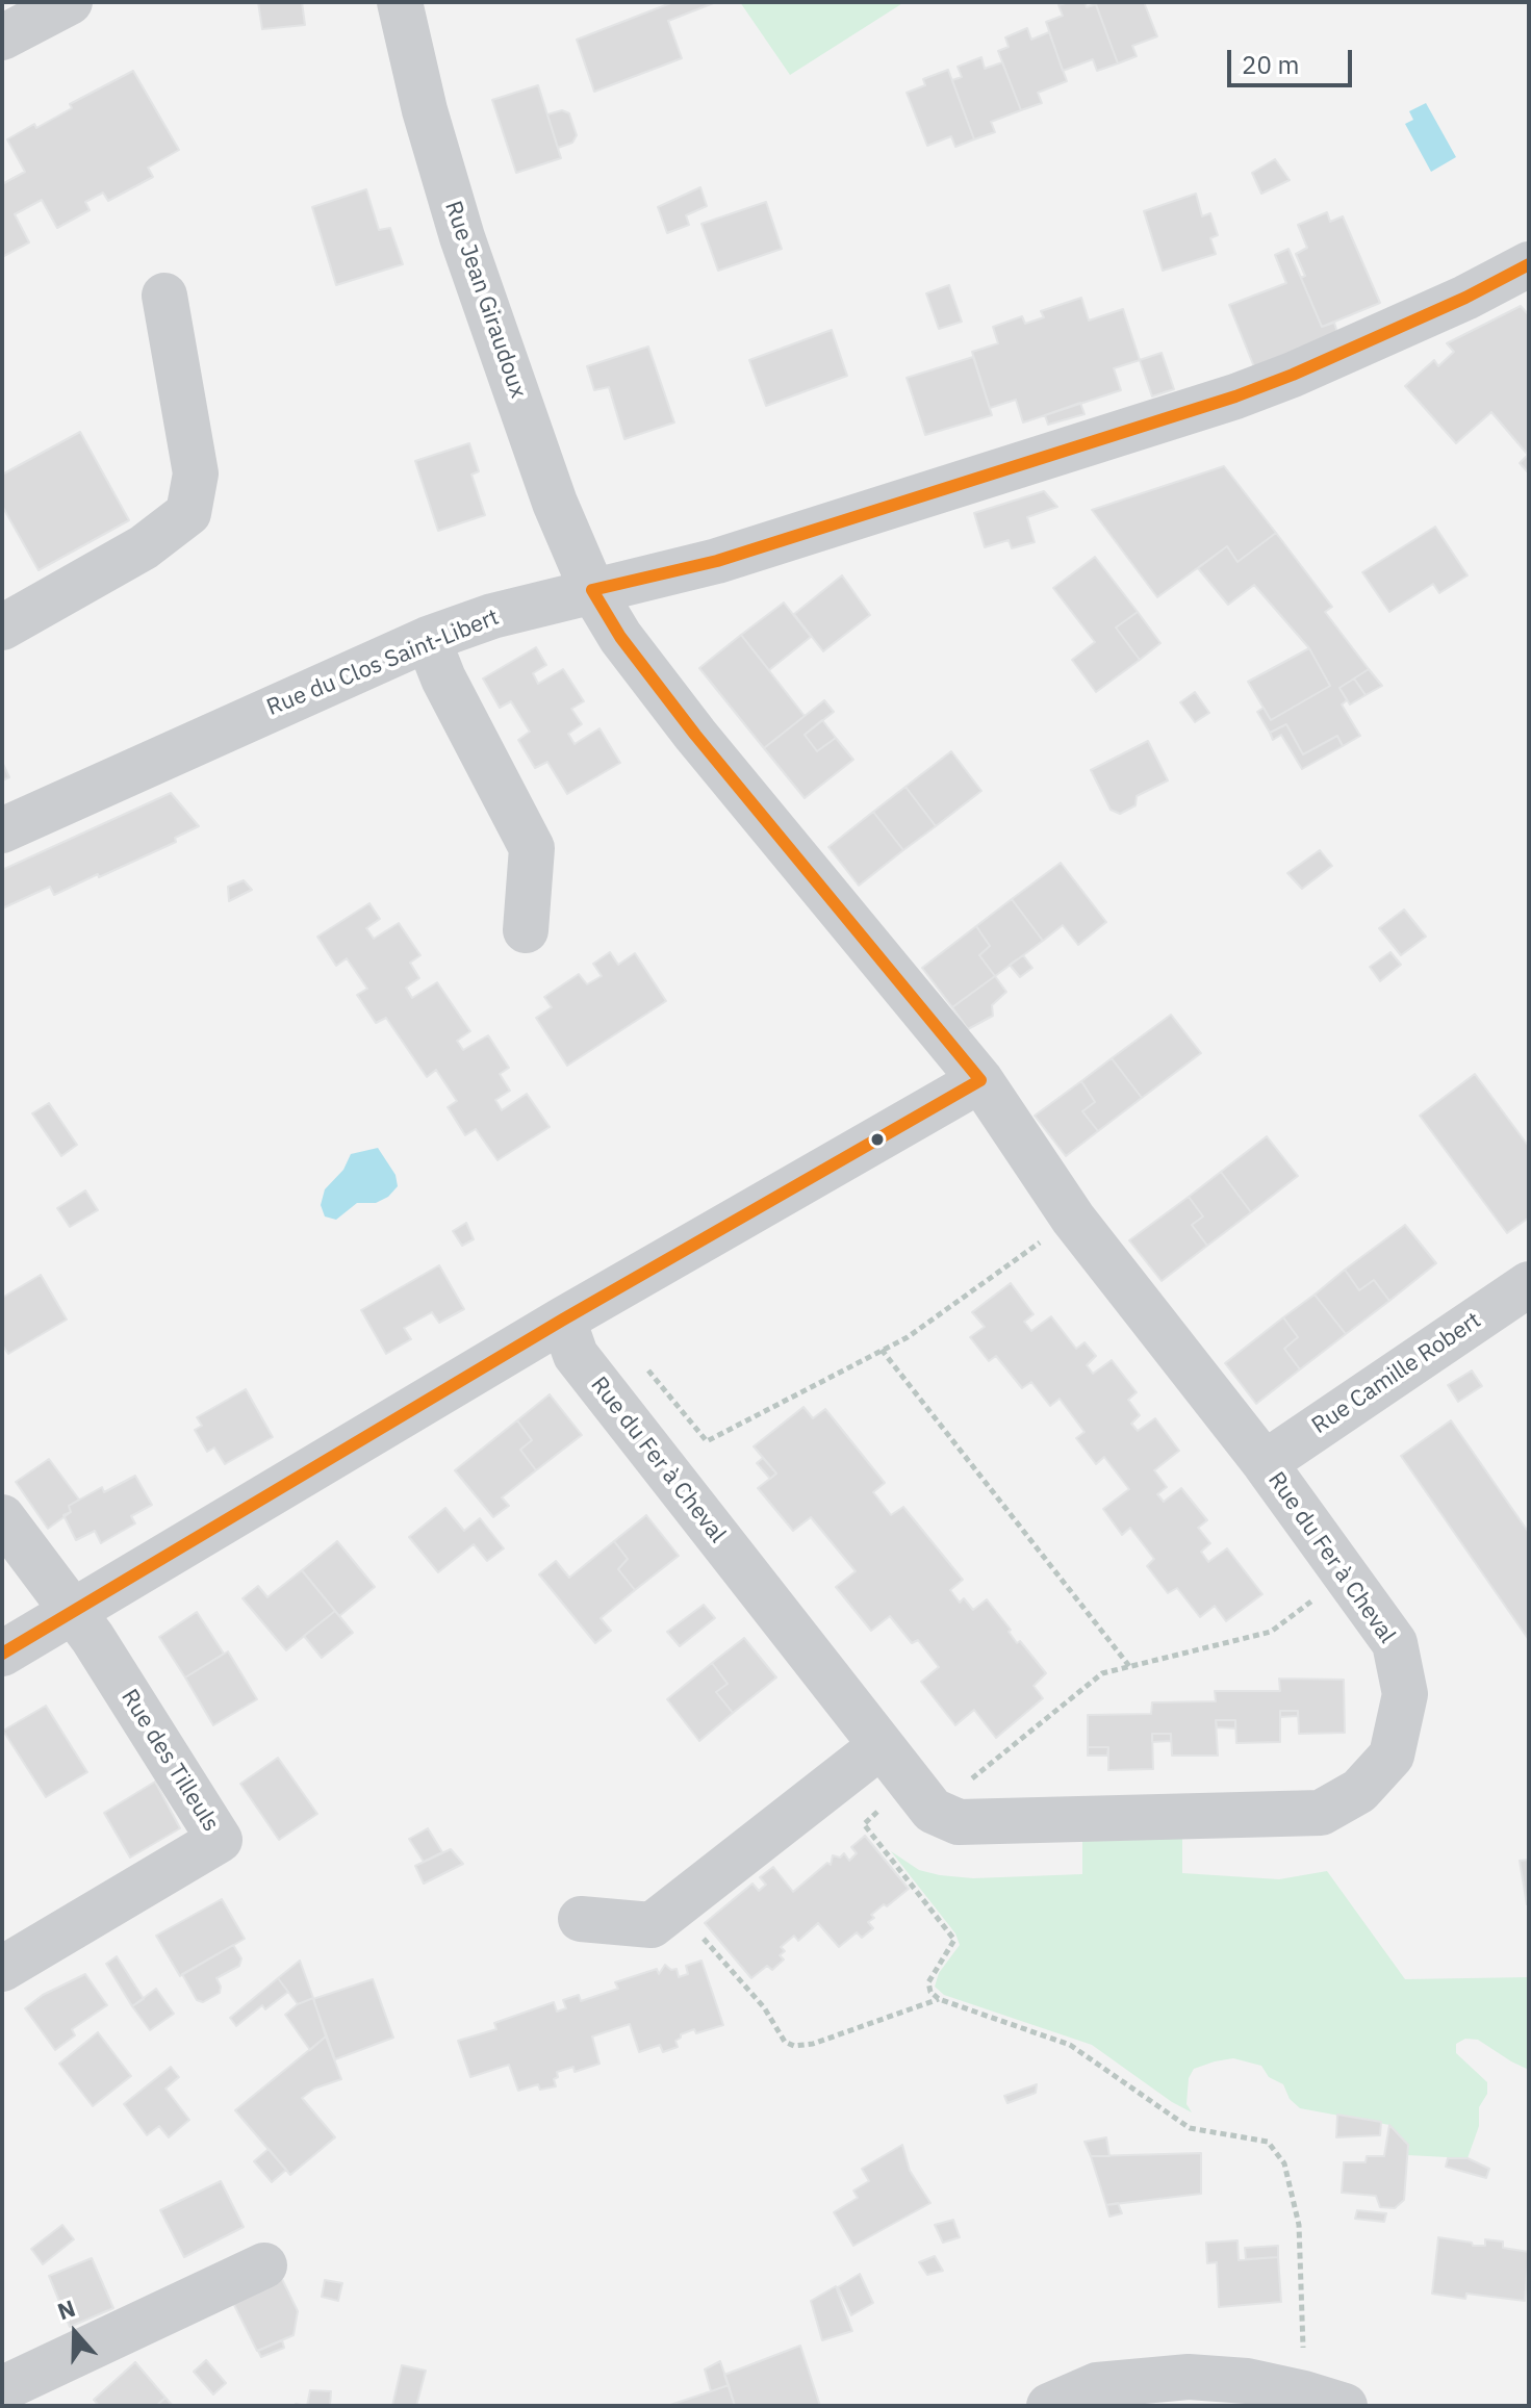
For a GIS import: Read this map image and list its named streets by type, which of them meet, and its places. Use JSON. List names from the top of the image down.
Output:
{
  "streets": {
    "street": [
      "Rue Jean Giraudoux",
      "Rue du Clos Saint-Libert",
      "Rue Camille Robert",
      "Rue du Fer à Cheval",
      "Rue des Tilleuls"
    ]
  },
  "crossings": [
    ["Rue Jean Giraudoux", "Rue du Clos Saint-Libert"],
    ["Rue Jean Giraudoux", "Rue du Fer à Cheval"],
    ["Rue du Clos Saint-Libert", "Rue du Fer à Cheval"],
    ["Rue Camille Robert", "Rue du Fer à Cheval"]
  ],
  "scale_bar": "20 m",
  "north": "top"
}
